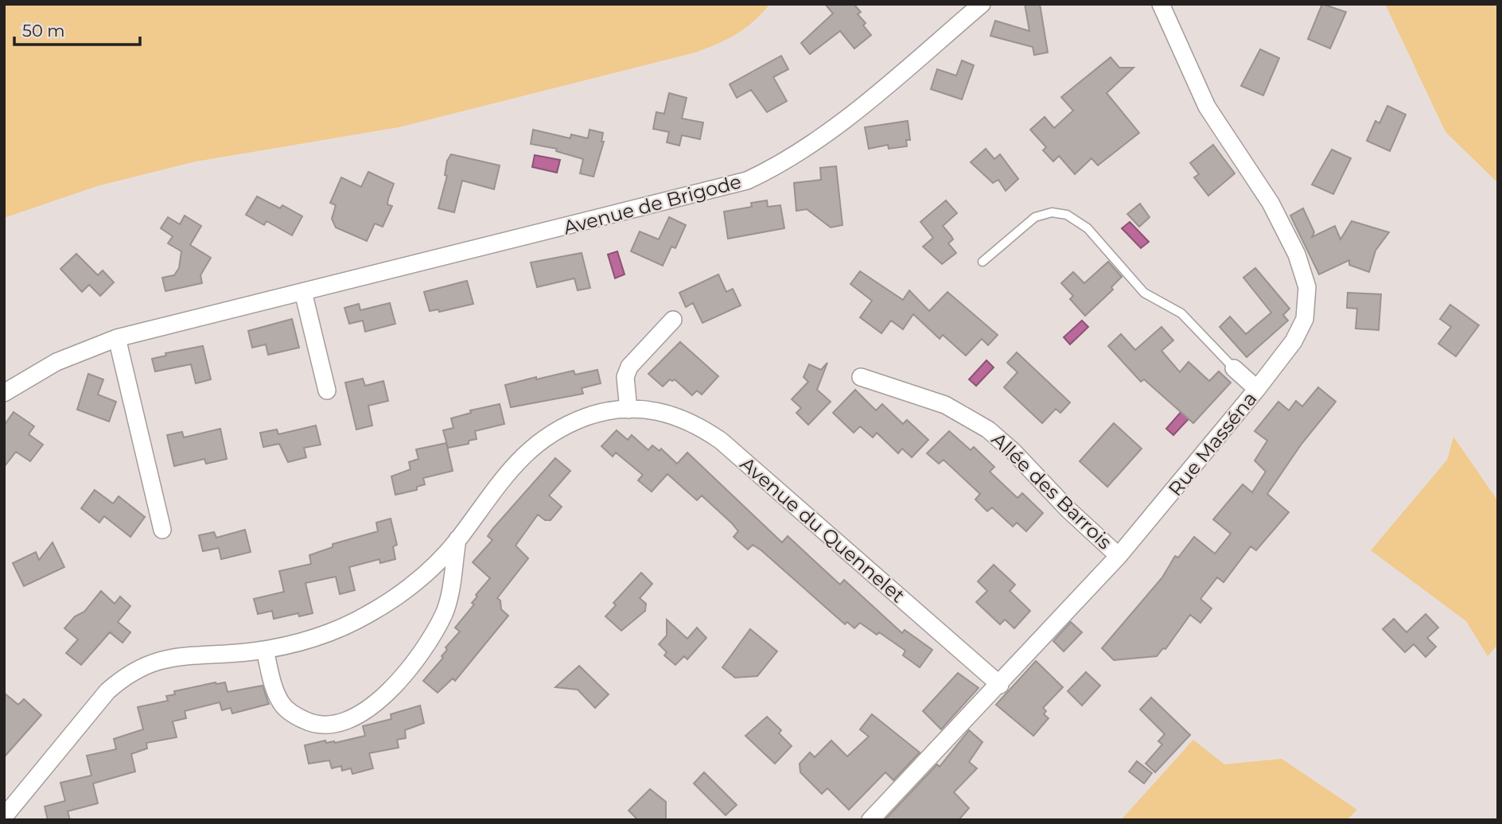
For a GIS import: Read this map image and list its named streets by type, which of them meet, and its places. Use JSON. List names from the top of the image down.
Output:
{
  "streets": {
    "street": [
      "Avenue de Brigode",
      "Rue Masséna",
      "Allée des Barrois",
      "Avenue du Quennelet"
    ]
  },
  "crossings": [
    ["Rue Masséna", "Allée des Barrois"],
    ["Rue Masséna", "Avenue du Quennelet"]
  ],
  "scale_bar": "50 m"
}
